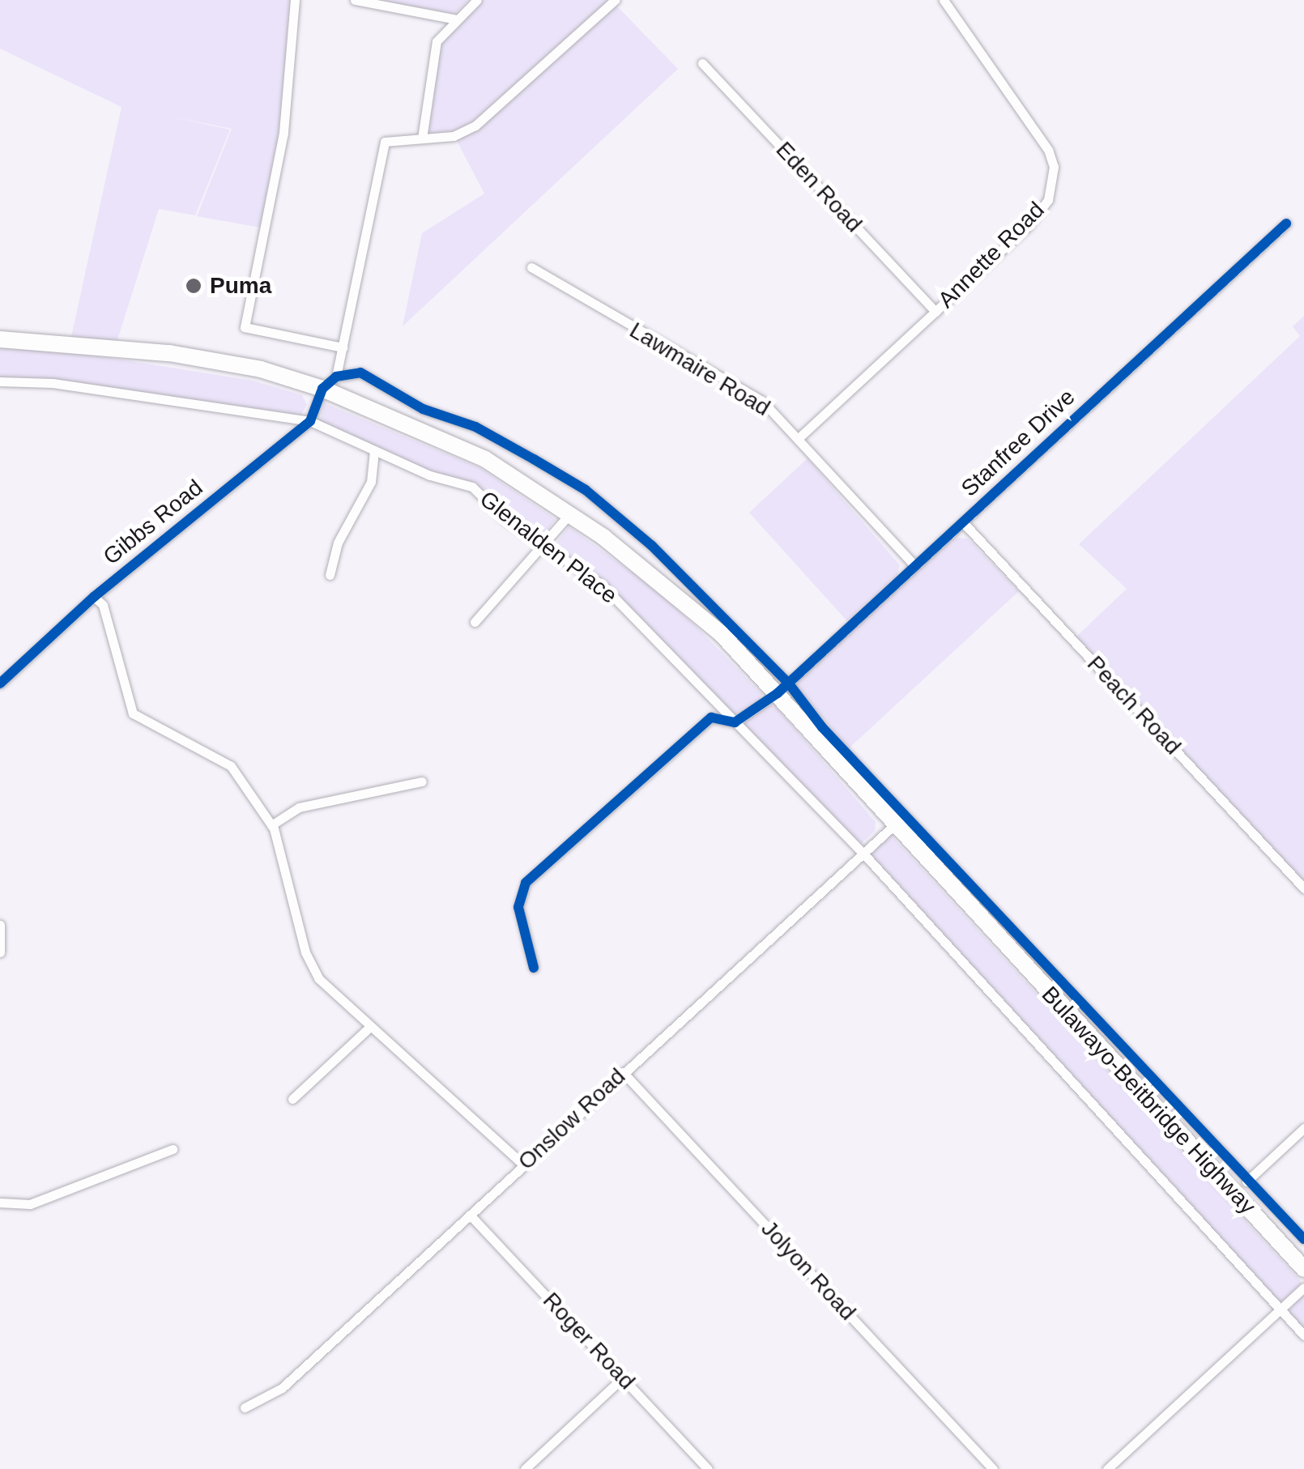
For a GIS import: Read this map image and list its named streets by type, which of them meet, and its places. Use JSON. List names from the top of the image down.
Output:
{
  "streets": {
    "highway": ["Bulawayo-Beitbridge Highway"],
    "street": [
      "Eden Road",
      "Annette Road",
      "Lawmaire Road",
      "Stanfree Drive",
      "Gibbs Road",
      "Glenalden Place",
      "Peach Road",
      "Onslow Road",
      "Jolyon Road",
      "Roger Road"
    ]
  },
  "crossings": [
    ["Eden Road", "Annette Road"],
    ["Annette Road", "Lawmaire Road"],
    ["Lawmaire Road", "Stanfree Drive"],
    ["Stanfree Drive", "Glenalden Place"],
    ["Stanfree Drive", "Peach Road"],
    ["Stanfree Drive", "Bulawayo-Beitbridge Highway"],
    ["Gibbs Road", "Glenalden Place"],
    ["Glenalden Place", "Onslow Road"],
    ["Bulawayo-Beitbridge Highway", "Onslow Road"],
    ["Onslow Road", "Jolyon Road"],
    ["Onslow Road", "Roger Road"]
  ],
  "places": ["Puma"]
}
